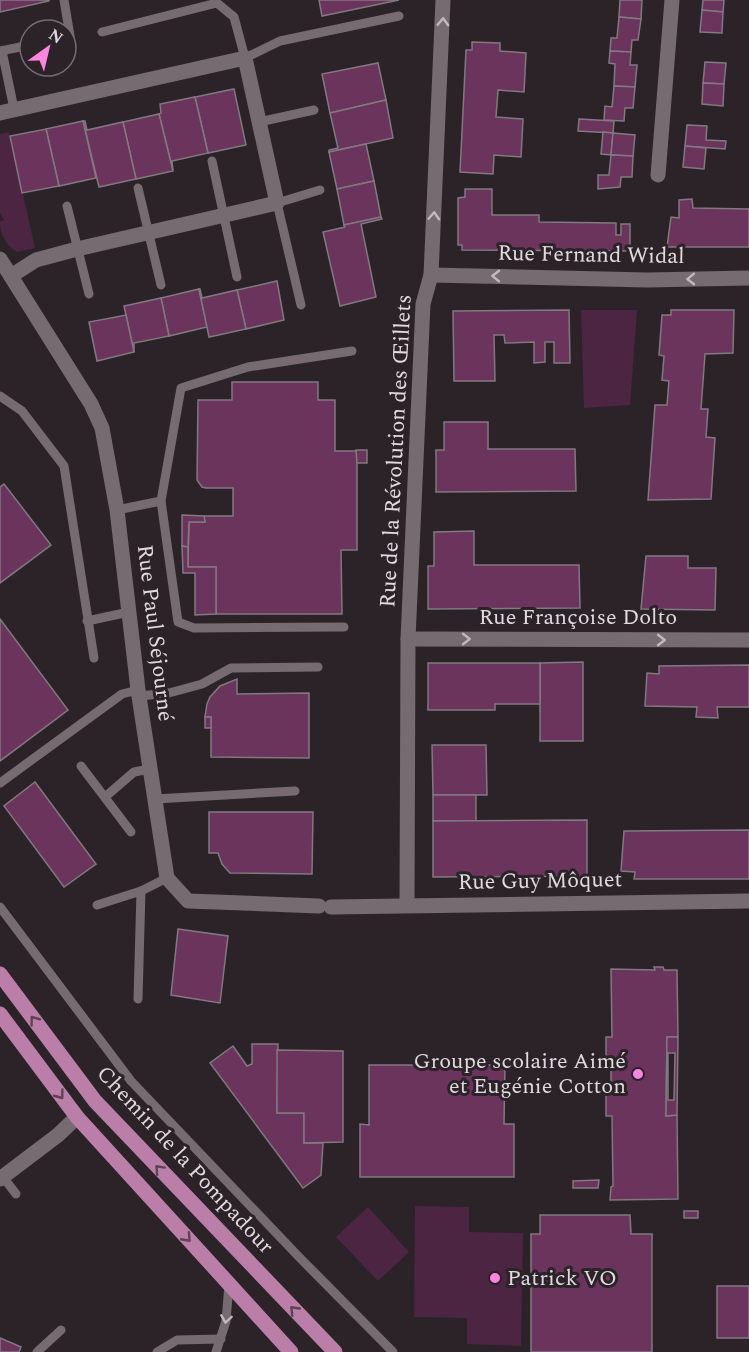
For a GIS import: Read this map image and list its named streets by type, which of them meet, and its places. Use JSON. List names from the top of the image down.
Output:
{
  "streets": {
    "main road": ["Chemin de la Pompadour"],
    "street": [
      "Rue Fernand Widal",
      "Rue de la Révolution des Œillets",
      "Rue Françoise Dolto",
      "Rue Paul Séjourné",
      "Rue Guy Môquet"
    ]
  },
  "crossings": [
    ["Rue Fernand Widal", "Rue de la Révolution des Œillets"],
    ["Rue de la Révolution des Œillets", "Rue Françoise Dolto"],
    ["Rue de la Révolution des Œillets", "Rue Guy Môquet"],
    ["Rue Paul Séjourné", "Rue Guy Môquet"]
  ],
  "one_way": ["Rue Fernand Widal", "Rue Françoise Dolto"],
  "places": ["Groupe scolaire Aimé et Eugénie Cotton", "Patrick VO"],
  "north": "top right"
}
